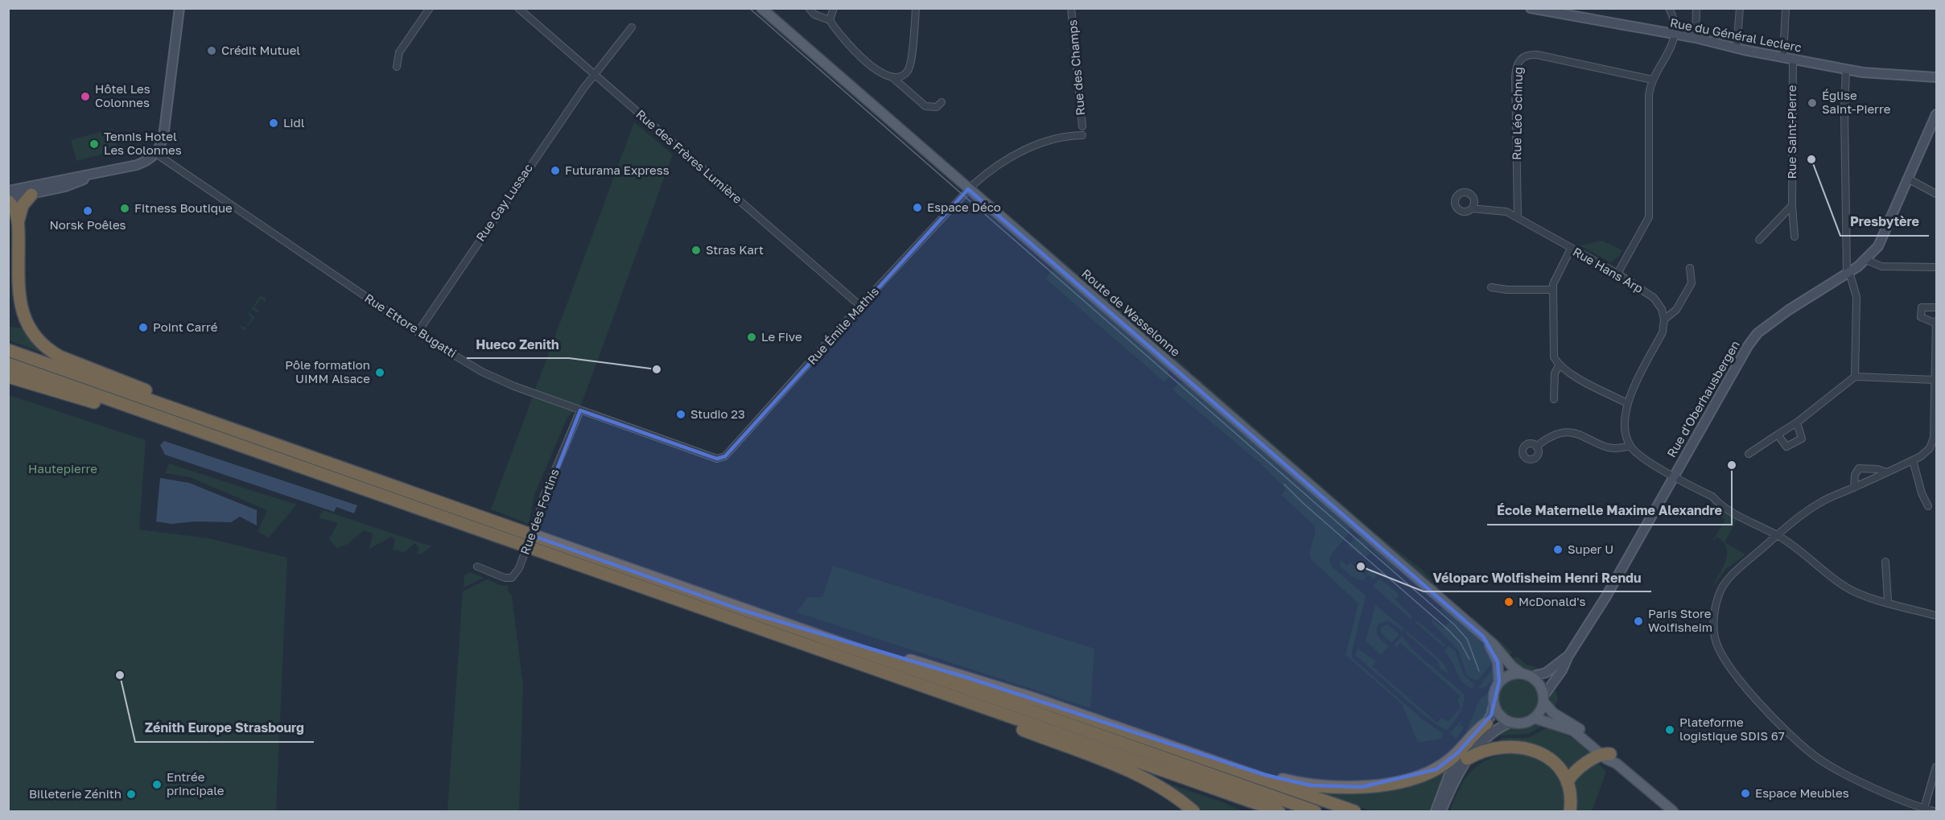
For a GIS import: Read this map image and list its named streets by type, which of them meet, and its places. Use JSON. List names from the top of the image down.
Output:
{
  "streets": {
    "main road": ["Rue du Général Leclerc", "Route de Wasselonne", "Rue d'Oberhausbergen"],
    "street": [
      "Rue des Champs",
      "Rue Léo Schnug",
      "Rue Saint-Pierre",
      "Rue des Frères Lumière",
      "Rue Gay Lussac",
      "Rue Hans Arp",
      "Rue Ettore Bugatti",
      "Rue Émile Mathis",
      "Rue des Fortins"
    ]
  },
  "crossings": [
    ["Rue du Général Leclerc", "Rue Saint-Pierre"],
    ["Rue Léo Schnug", "Rue Hans Arp"],
    ["Rue des Frères Lumière", "Rue Gay Lussac"],
    ["Rue des Frères Lumière", "Rue Émile Mathis"],
    ["Rue Gay Lussac", "Rue Ettore Bugatti"],
    ["Route de Wasselonne", "Rue Émile Mathis"],
    ["Route de Wasselonne", "Rue d'Oberhausbergen"],
    ["Rue Ettore Bugatti", "Rue Émile Mathis"],
    ["Rue Ettore Bugatti", "Rue des Fortins"]
  ],
  "parks": ["Hautepierre"],
  "places": [
    "Crédit Mutuel",
    "Hôtel Les Colonnes",
    "Église Saint-Pierre",
    "Lidl",
    "Tennis Hotel Les Colonnes",
    "Presbytère",
    "Futurama Express",
    "Espace Déco",
    "Fitness Boutique",
    "Norsk Poêles",
    "Stras Kart",
    "Point Carré",
    "Le Five",
    "Hueco Zenith",
    "Pôle formation UIMM Alsace",
    "Studio 23",
    "École Maternelle Maxime Alexandre",
    "Super U",
    "Véloparc Wolfisheim Henri Rendu",
    "McDonald's",
    "Paris Store Wolfisheim",
    "Zénith Europe Strasbourg",
    "Plateforme logistique SDIS 67",
    "Entrée principale",
    "Espace Meubles",
    "Billeterie Zénith"
  ]
}
